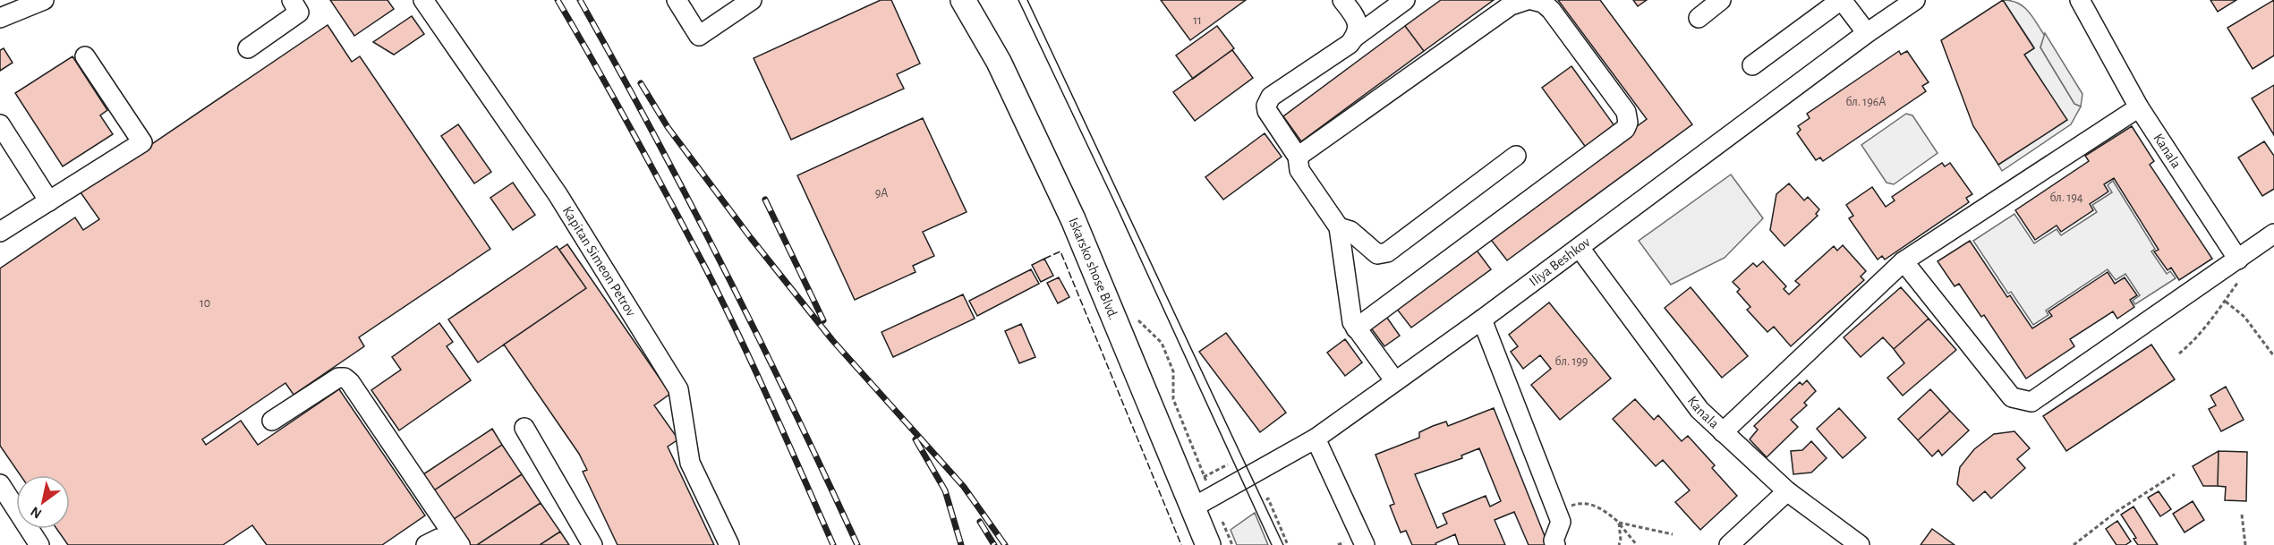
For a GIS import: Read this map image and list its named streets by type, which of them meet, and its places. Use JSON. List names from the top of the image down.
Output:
{
  "streets": {
    "main road": ["Iskarsko shose Blvd."],
    "street": ["Kanala", "Kapitan Simeon Petrov", "Iliya Beshkov"]
  },
  "crossings": [
    ["Kanala", "Iliya Beshkov"],
    ["Iliya Beshkov", "Iskarsko shose Blvd."]
  ],
  "house_numbers": [
    "11",
    "бл. 196А",
    "9A",
    "бл. 194",
    "10",
    "бл. 199"
  ],
  "north": "bottom left"
}
